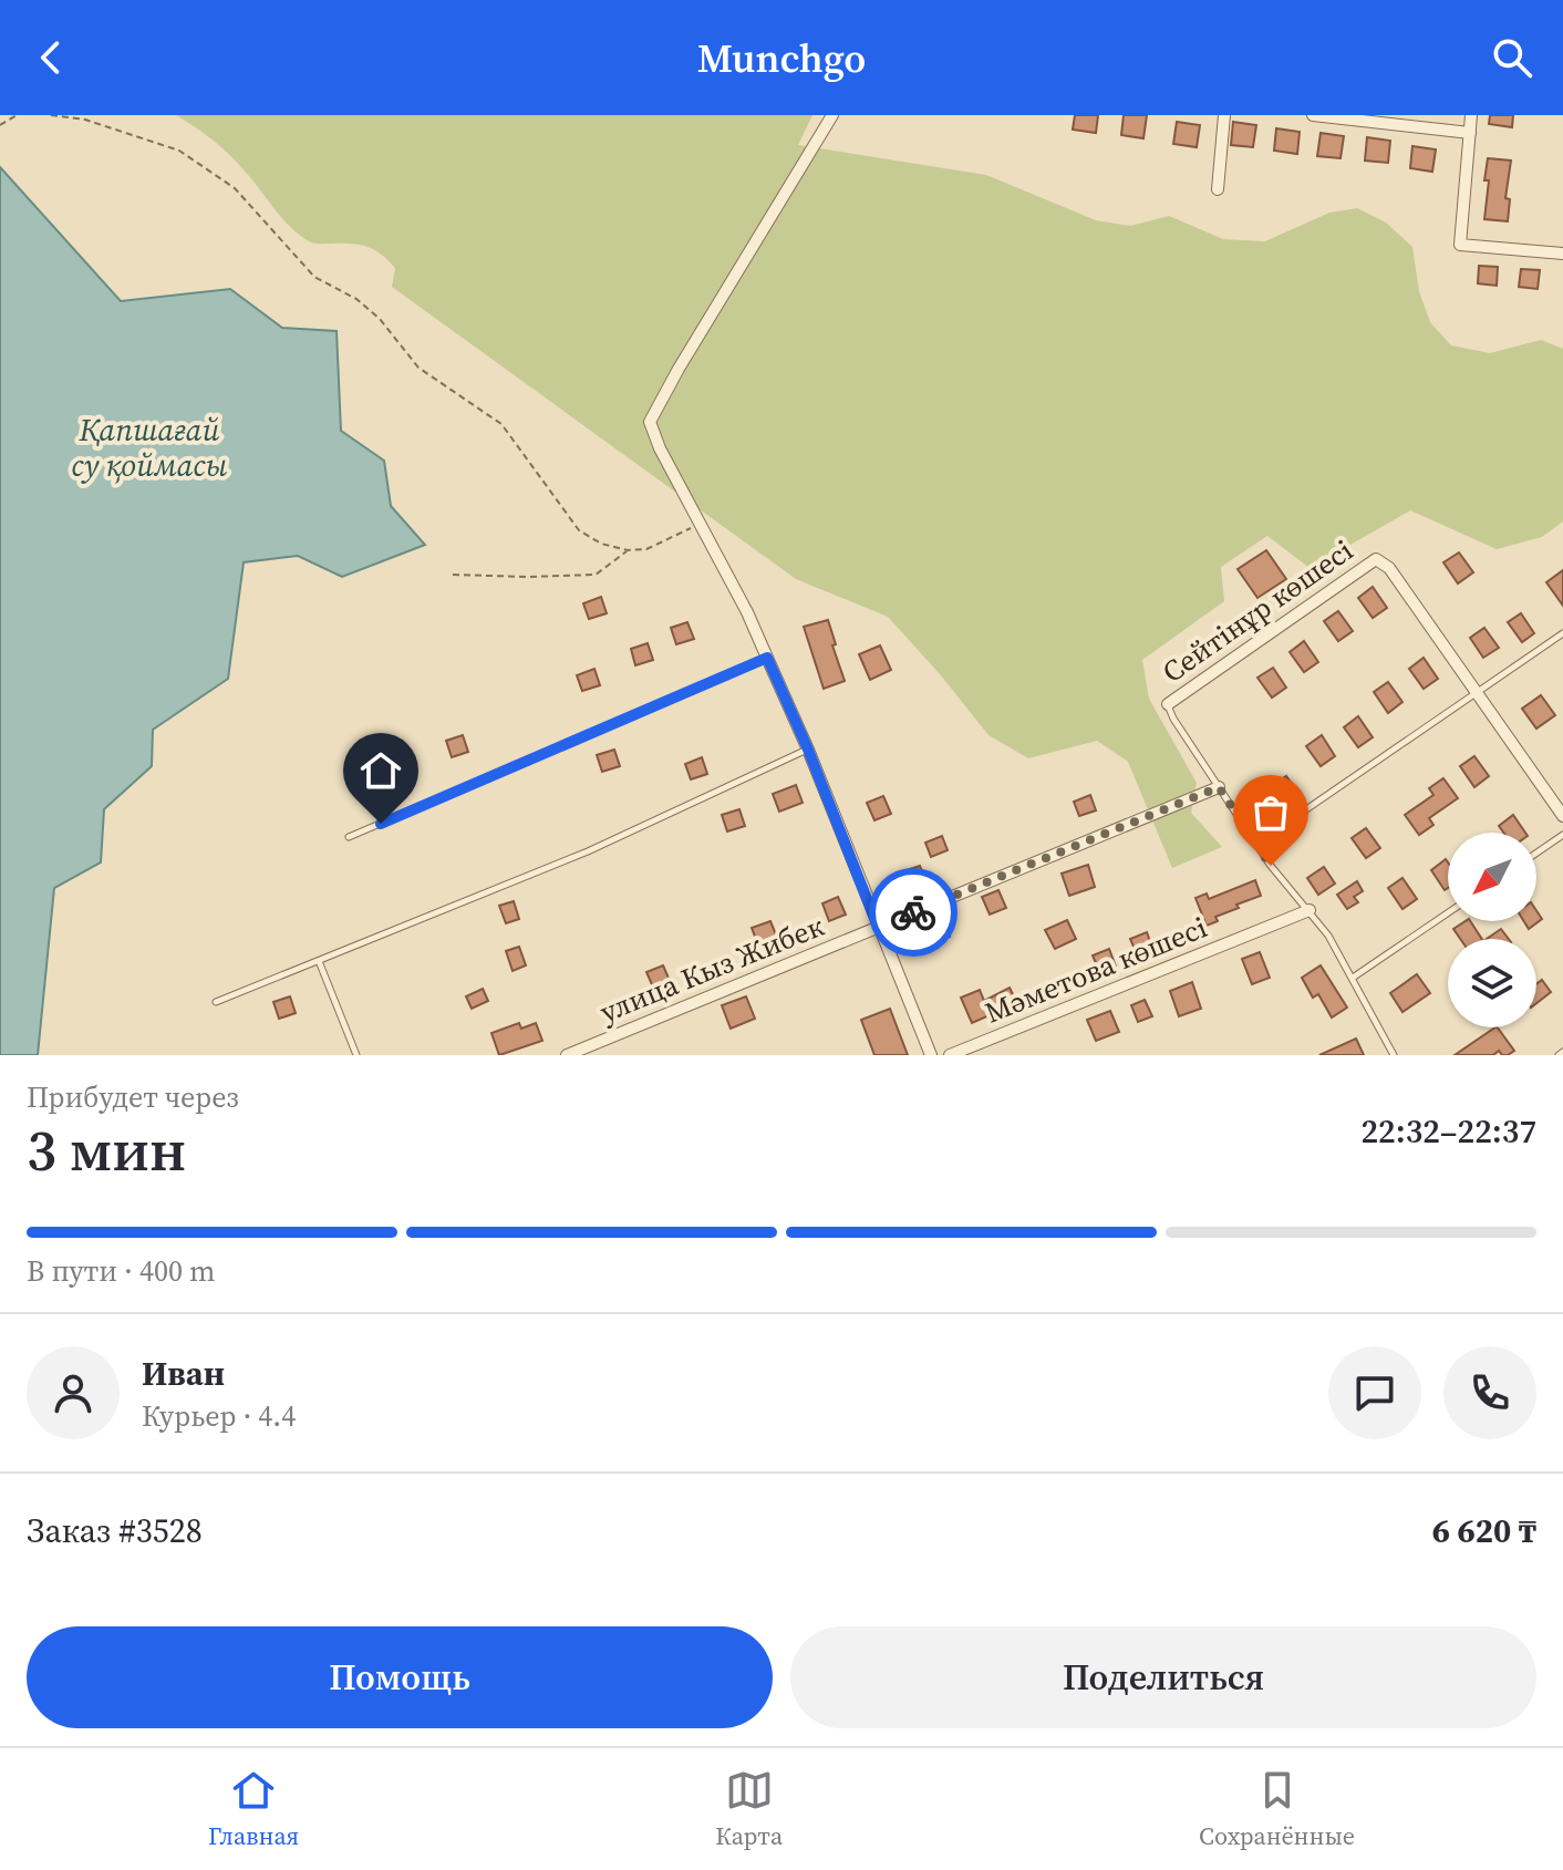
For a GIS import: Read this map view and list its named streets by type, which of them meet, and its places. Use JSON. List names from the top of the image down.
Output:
{
  "streets": {
    "street": ["Сейтінұр көшесі", "улица Кыз Жибек", "Мәметова көшесі"]
  },
  "water": ["Қапшағай су қоймасы"],
  "north": "bottom left",
  "page": {
    "header": "Munchgo",
    "heading": ["3 мин", "Прибудет через", "22:32–22:37"],
    "panel": [
      "Иван",
      "Курьер · 4.4",
      "Заказ #3528",
      "6 620 ₸"
    ],
    "bar": "В пути · 400 m",
    "buttons": ["Помощь", "Поделиться"],
    "tabs": ["Главная", "Карта", "Сохранённые"]
  }
}
